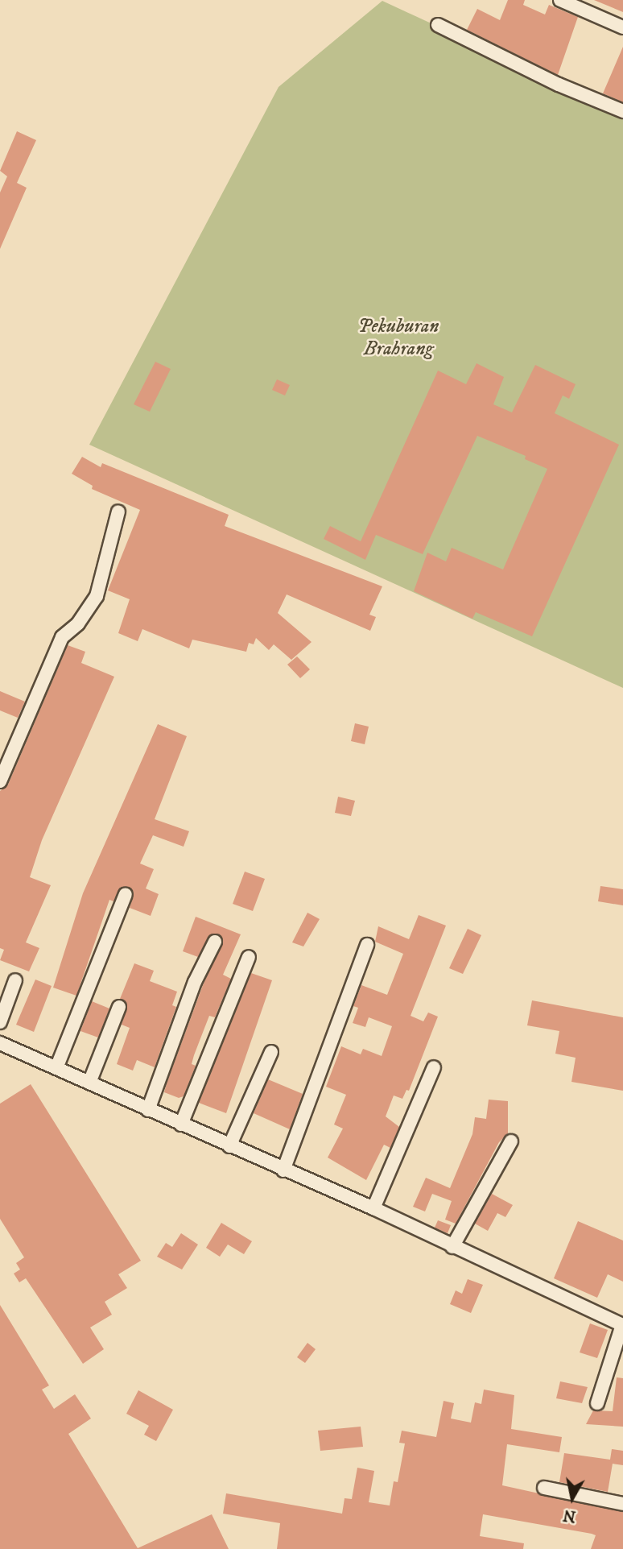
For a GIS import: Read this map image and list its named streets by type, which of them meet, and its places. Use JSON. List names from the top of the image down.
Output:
{
  "parks": ["Pekuburan Brahrang"],
  "north": "bottom"
}
